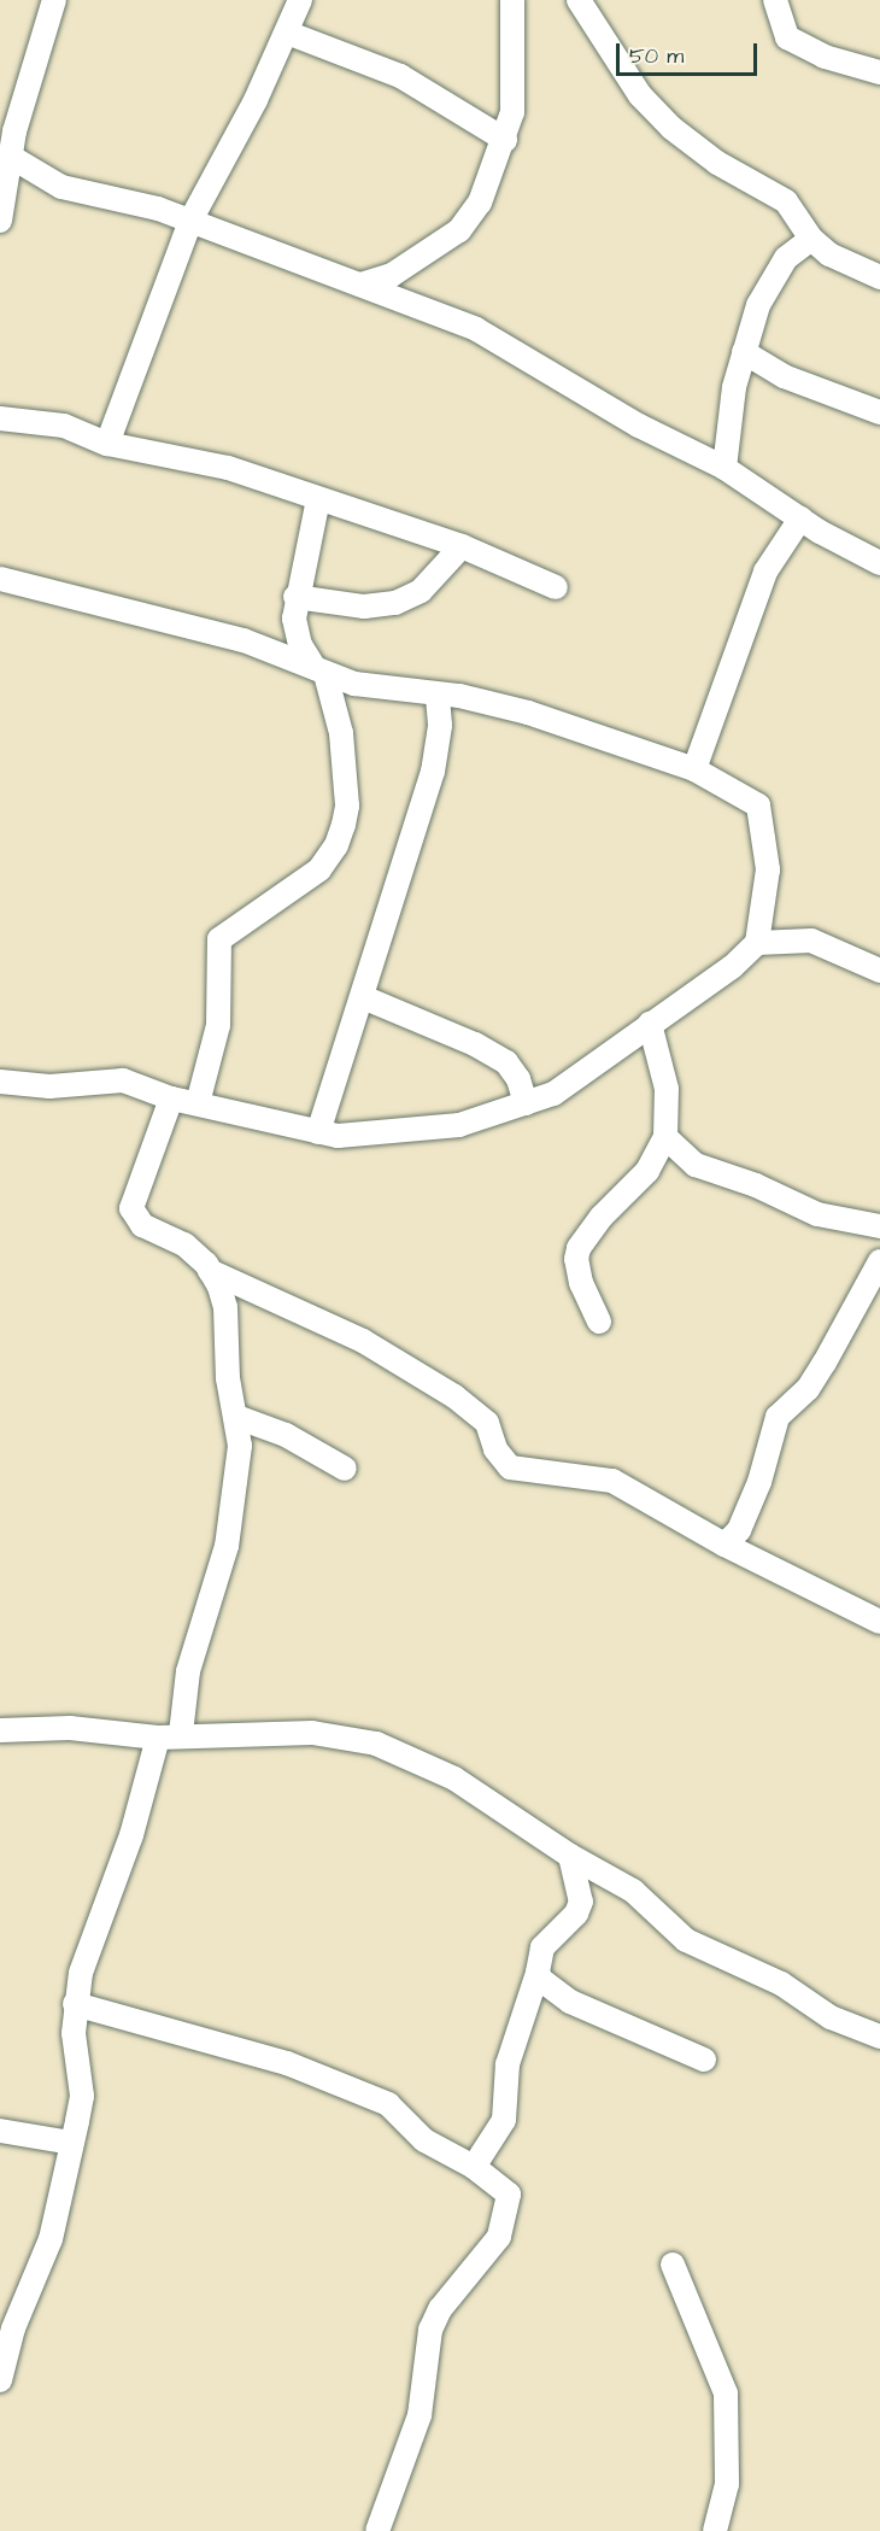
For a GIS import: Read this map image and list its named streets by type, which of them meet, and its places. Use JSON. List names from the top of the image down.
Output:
{
  "scale_bar": "50 m"
}
